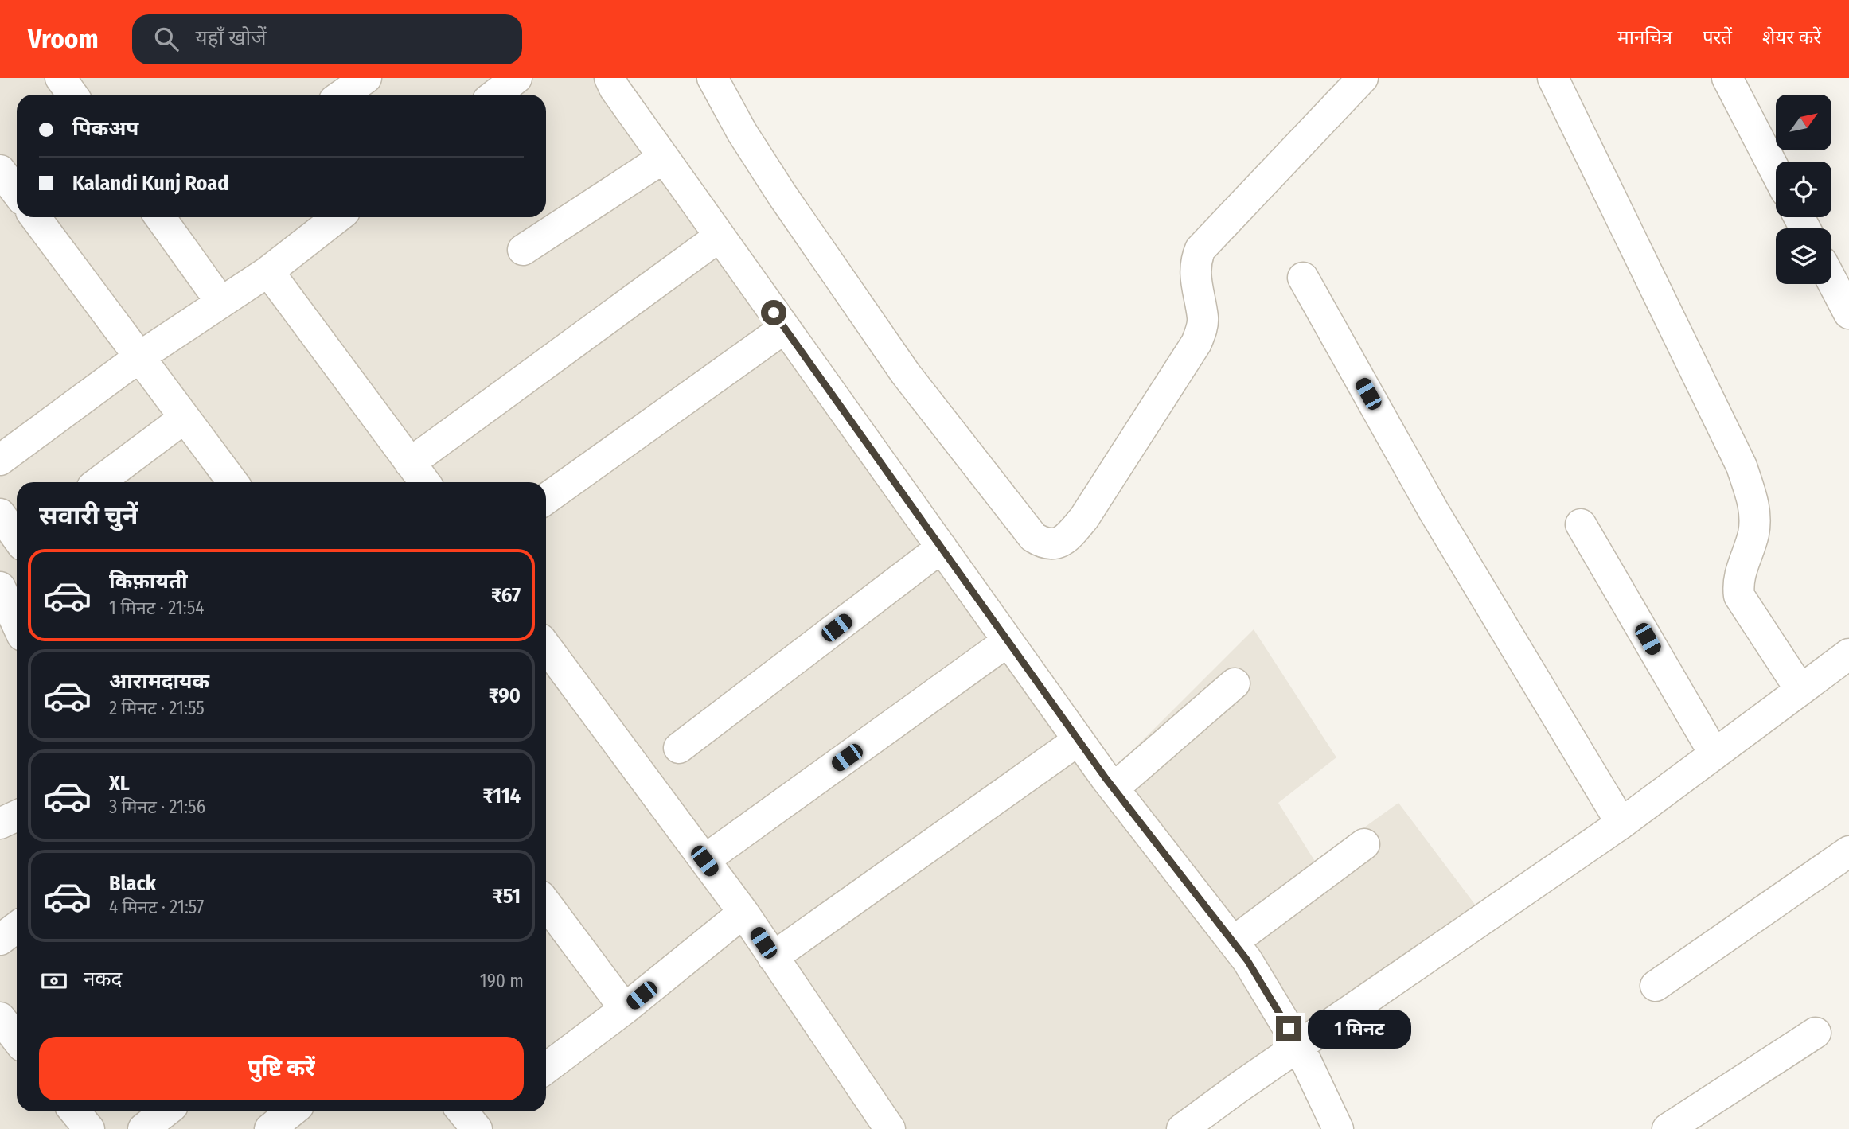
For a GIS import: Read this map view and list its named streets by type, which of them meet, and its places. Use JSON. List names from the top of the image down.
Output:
{
  "north": "top right",
  "page": {
    "header": "Vroom",
    "search": "यहाँ खोजें",
    "nav": ["मानचित्र", "परतें", "शेयर करें"],
    "banner": ["पिकअप", "Kalandi Kunj Road"],
    "heading": "सवारी चुनें",
    "list": [
      {
        "name": "किफ़ायती",
        "note": "1 मिनट · 21:54",
        "value": "₹67"
      },
      {
        "name": "आरामदायक",
        "note": "2 मिनट · 21:55",
        "value": "₹90"
      },
      {
        "name": "XL",
        "note": "3 मिनट · 21:56",
        "value": "₹114"
      },
      {
        "name": "Black",
        "note": "4 मिनट · 21:57",
        "value": "₹51"
      }
    ],
    "pay": ["नकद", "190 m"],
    "bubble": "1 मिनट",
    "buttons": "पुष्टि करें"
  }
}
